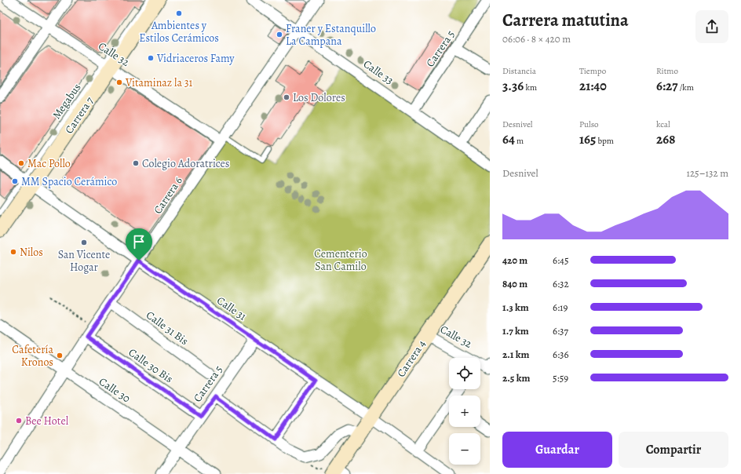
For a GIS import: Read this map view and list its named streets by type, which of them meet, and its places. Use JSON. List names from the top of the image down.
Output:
{
  "streets": {
    "main road": ["Carrera 7", "Carrera 4"],
    "street": [
      "Carrera 5",
      "Calle 32",
      "Calle 33",
      "Carrera 6",
      "Calle 31",
      "Calle 31 Bis",
      "Calle 30 Bis",
      "Calle 30"
    ]
  },
  "crossings": [
    ["Carrera 5", "Calle 33"],
    ["Carrera 5", "Calle 31"],
    ["Carrera 5", "Calle 30 Bis"],
    ["Carrera 5", "Calle 30"],
    ["Calle 32", "Carrera 7"],
    ["Calle 32", "Carrera 6"],
    ["Calle 32", "Carrera 4"],
    ["Calle 33", "Carrera 6"],
    ["Carrera 7", "Calle 31"],
    ["Carrera 6", "Calle 31"],
    ["Carrera 6", "Calle 31 Bis"],
    ["Carrera 6", "Calle 30 Bis"],
    ["Carrera 6", "Calle 30"],
    ["Calle 31", "Carrera 4"]
  ],
  "parks": ["Cementerio San Camilo"],
  "places": [
    "Ambientes y Estilos Cerámicos",
    "Franer y Estanquillo La Campana",
    "Vidriaceros Famy",
    "Vitaminaz la 31",
    "Los Dolores",
    "Mac Pollo",
    "Colegio Adoratrices",
    "MM Spacio Cerámico",
    "San Vicente Hogar",
    "Nilos",
    "Cafetería Kronos",
    "Bee Hotel"
  ],
  "page": {
    "heading": ["Carrera matutina", "06:06 · 8 × 420 m"],
    "stats": [
      ["Distancia", "3.36 km"],
      ["Tiempo", "21:40"],
      ["Ritmo", "6:27 /km"],
      ["Desnivel", "64 m"],
      ["Pulso", "165 bpm"],
      ["kcal", "268"]
    ],
    "chart": ["Desnivel", "125–132 m"],
    "list": [
      {
        "name": "420 m",
        "note": "6:45"
      },
      {
        "name": "840 m",
        "note": "6:32"
      },
      {
        "name": "1.3 km",
        "note": "6:19"
      },
      {
        "name": "1.7 km",
        "note": "6:37"
      },
      {
        "name": "2.1 km",
        "note": "6:36"
      },
      {
        "name": "2.5 km",
        "note": "5:59"
      }
    ],
    "map_buttons": ["+", "−"],
    "buttons": ["Guardar", "Compartir"]
  }
}
